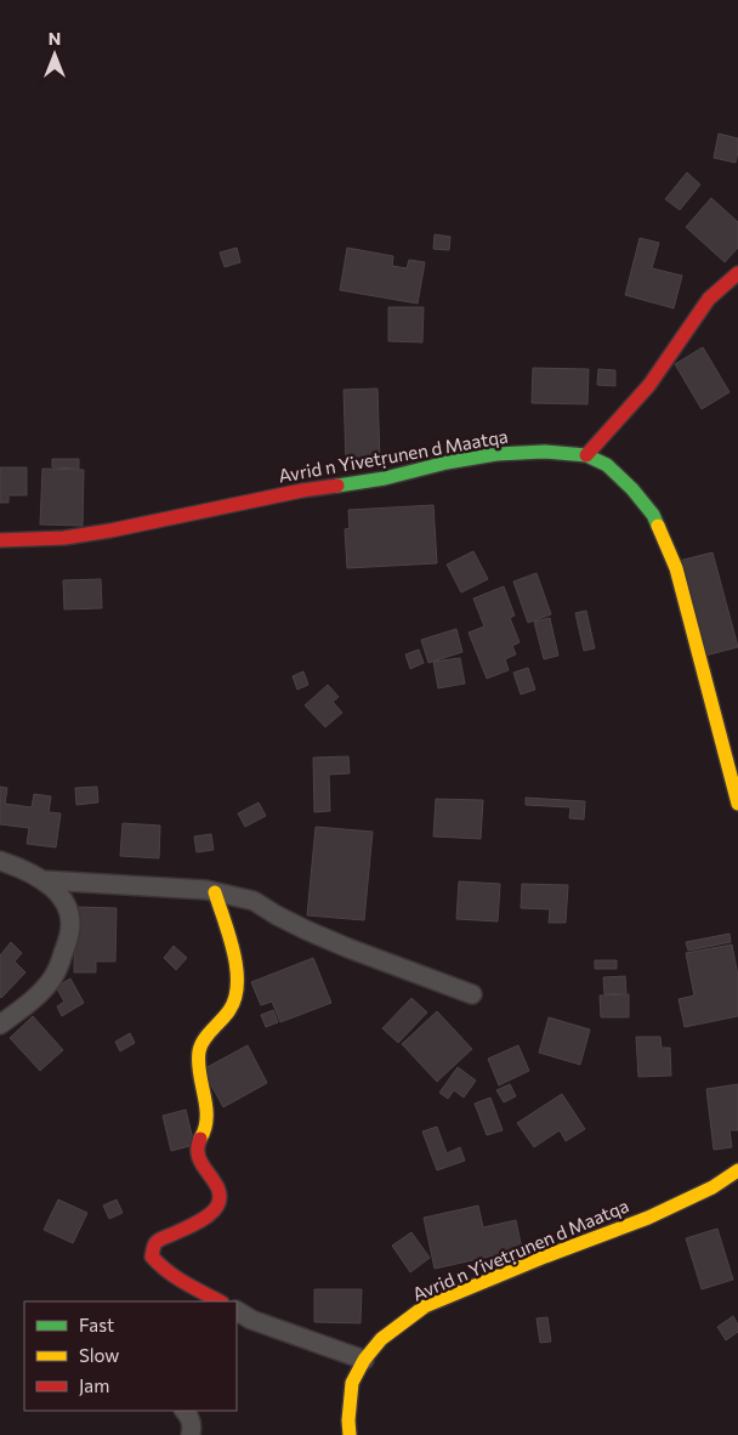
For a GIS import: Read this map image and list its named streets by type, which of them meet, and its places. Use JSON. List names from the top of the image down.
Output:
{
  "streets": {
    "main road": ["Avrid n Yivetṛunen d Maatqa"]
  },
  "legend": ["Fast", "Slow", "Jam"],
  "north": "top"
}
